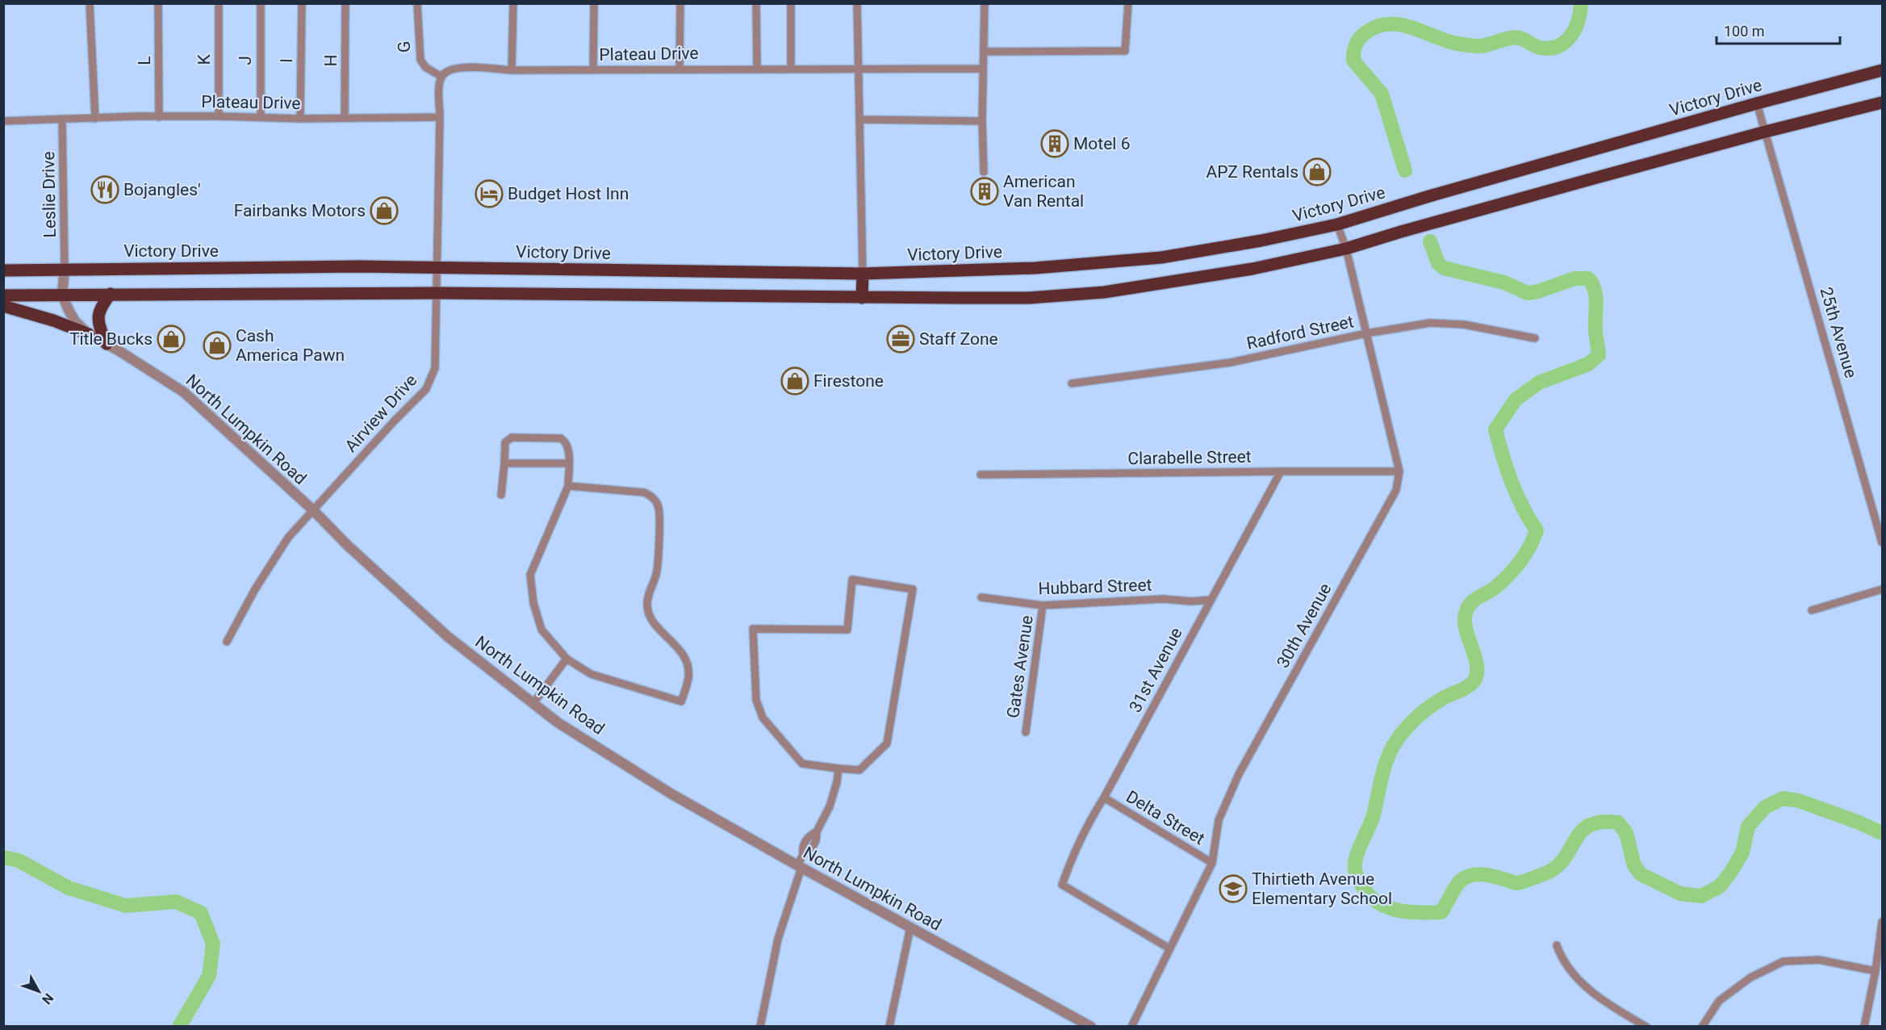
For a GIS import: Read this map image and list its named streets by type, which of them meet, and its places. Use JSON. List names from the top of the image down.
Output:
{
  "streets": {
    "highway": ["Victory Drive"],
    "street": [
      "G",
      "Plateau Drive",
      "K",
      "L",
      "J",
      "I",
      "H",
      "Leslie Drive",
      "Radford Street",
      "25th Avenue",
      "Airview Drive",
      "North Lumpkin Road",
      "Clarabelle Street",
      "Hubbard Street",
      "30th Avenue",
      "Gates Avenue",
      "31st Avenue",
      "Delta Street"
    ]
  },
  "crossings": [
    ["G", "Plateau Drive"],
    ["G", "Airview Drive"],
    ["Plateau Drive", "K"],
    ["Plateau Drive", "L"],
    ["Plateau Drive", "J"],
    ["Plateau Drive", "I"],
    ["Plateau Drive", "H"],
    ["Plateau Drive", "Leslie Drive"],
    ["Plateau Drive", "Airview Drive"],
    ["Victory Drive", "Leslie Drive"],
    ["Victory Drive", "25th Avenue"],
    ["Victory Drive", "Airview Drive"],
    ["Victory Drive", "North Lumpkin Road"],
    ["Victory Drive", "30th Avenue"],
    ["Leslie Drive", "North Lumpkin Road"],
    ["Radford Street", "30th Avenue"],
    ["Airview Drive", "North Lumpkin Road"],
    ["Clarabelle Street", "30th Avenue"],
    ["Clarabelle Street", "31st Avenue"],
    ["Hubbard Street", "Gates Avenue"],
    ["Hubbard Street", "31st Avenue"],
    ["30th Avenue", "31st Avenue"],
    ["30th Avenue", "Delta Street"],
    ["31st Avenue", "Delta Street"]
  ],
  "places": {
    "building": ["Motel 6", "American Van Rental"],
    "shop": [
      "APZ Rentals",
      "Fairbanks Motors",
      "Title Bucks",
      "Cash America Pawn",
      "Firestone"
    ],
    "restaurant": ["Bojangles'"],
    "hotel": ["Budget Host Inn"],
    "office": ["Staff Zone"],
    "school or university": ["Thirtieth Avenue Elementary School"]
  },
  "scale_bar": "100 m",
  "north": "bottom right"
}
